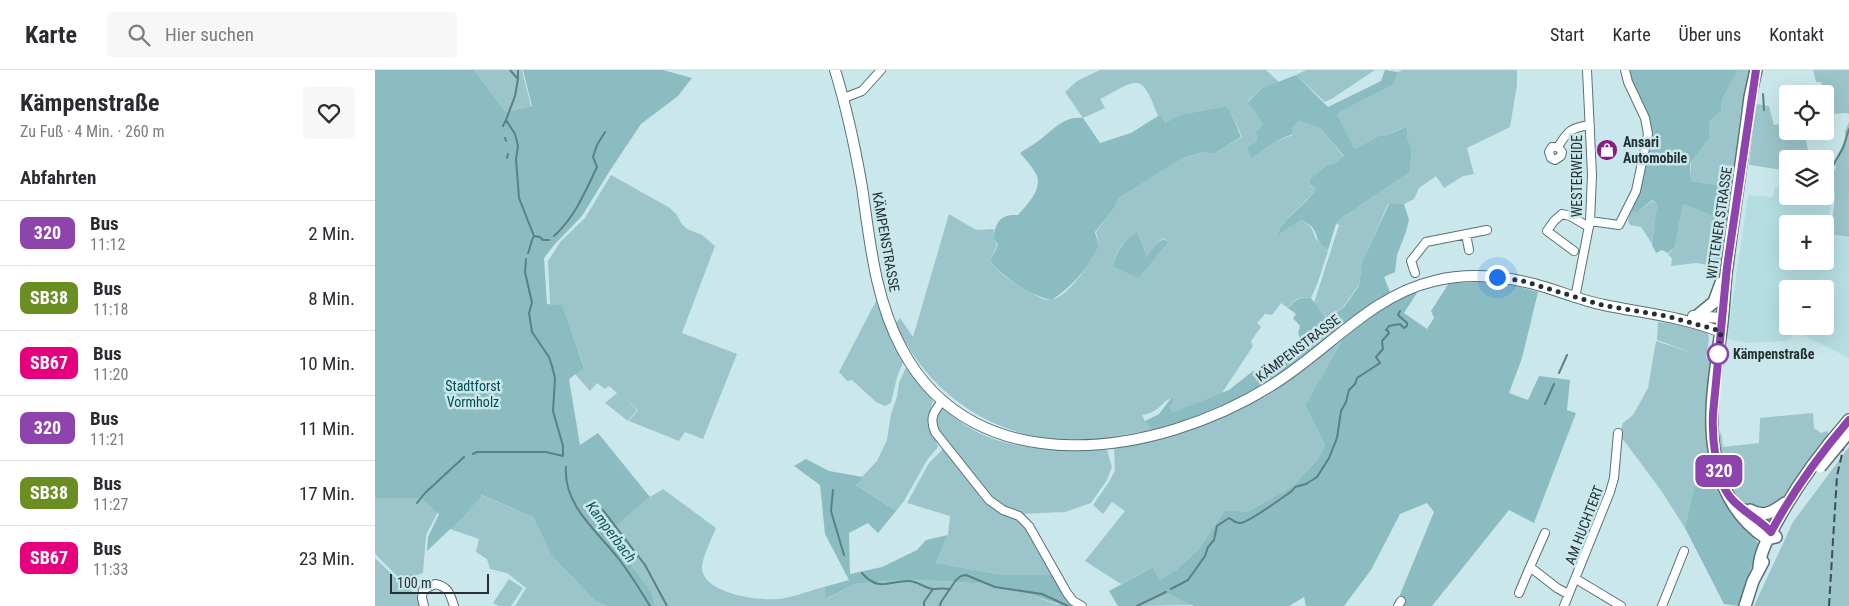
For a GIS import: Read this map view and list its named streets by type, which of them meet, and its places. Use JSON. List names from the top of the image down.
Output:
{
  "streets": {
    "main road": ["WITTENER STRASSE"],
    "street": ["WESTERWEIDE", "KÄMPENSTRASSE", "AM HUCHTERT"]
  },
  "crossings": [
    ["WESTERWEIDE", "KÄMPENSTRASSE"],
    ["WITTENER STRASSE", "KÄMPENSTRASSE"]
  ],
  "water": ["Kamperbach"],
  "parks": ["Stadtforst Vormholz"],
  "places": {
    "shop": ["Ansari Automobile"],
    "other": ["Kämpenstraße"]
  },
  "lines": ["bus line 320"],
  "scale_bar": "100 m",
  "page": {
    "header": "Karte",
    "search": "Hier suchen",
    "nav": [
      "Start",
      "Karte",
      "Über uns",
      "Kontakt"
    ],
    "heading": [
      ["Kämpenstraße", "Zu Fuß · 4 Min. · 260 m"],
      "Abfahrten"
    ],
    "on_map": "320",
    "map_buttons": ["+", "−"],
    "list": [
      {
        "mark": "320",
        "name": "Bus",
        "note": "11:12",
        "value": "2 Min."
      },
      {
        "mark": "SB38",
        "name": "Bus",
        "note": "11:18",
        "value": "8 Min."
      },
      {
        "mark": "SB67",
        "name": "Bus",
        "note": "11:20",
        "value": "10 Min."
      },
      {
        "mark": "320",
        "name": "Bus",
        "note": "11:21",
        "value": "11 Min."
      },
      {
        "mark": "SB38",
        "name": "Bus",
        "note": "11:27",
        "value": "17 Min."
      },
      {
        "mark": "SB67",
        "name": "Bus",
        "note": "11:33",
        "value": "23 Min."
      }
    ],
    "scale": "100 m"
  }
}
